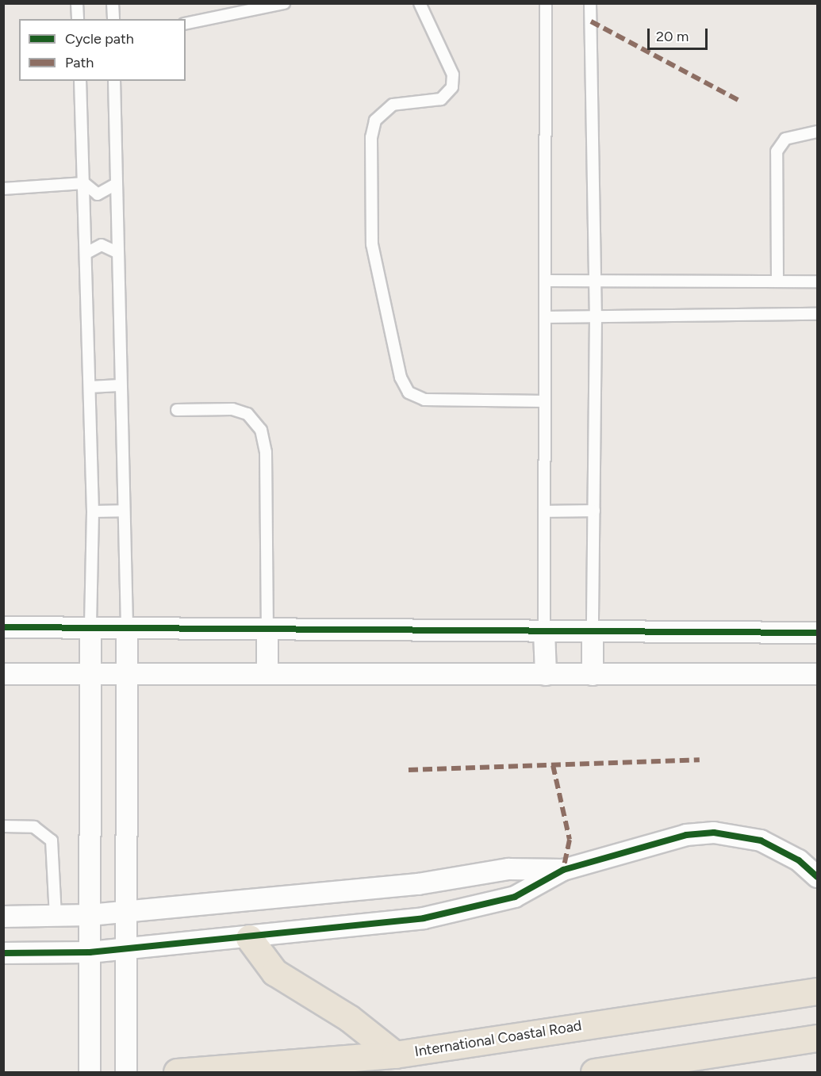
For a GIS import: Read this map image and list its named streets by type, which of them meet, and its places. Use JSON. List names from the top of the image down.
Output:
{
  "streets": {
    "highway": ["International Coastal Road"]
  },
  "legend": ["Cycle path", "Path"],
  "scale_bar": "20 m"
}
